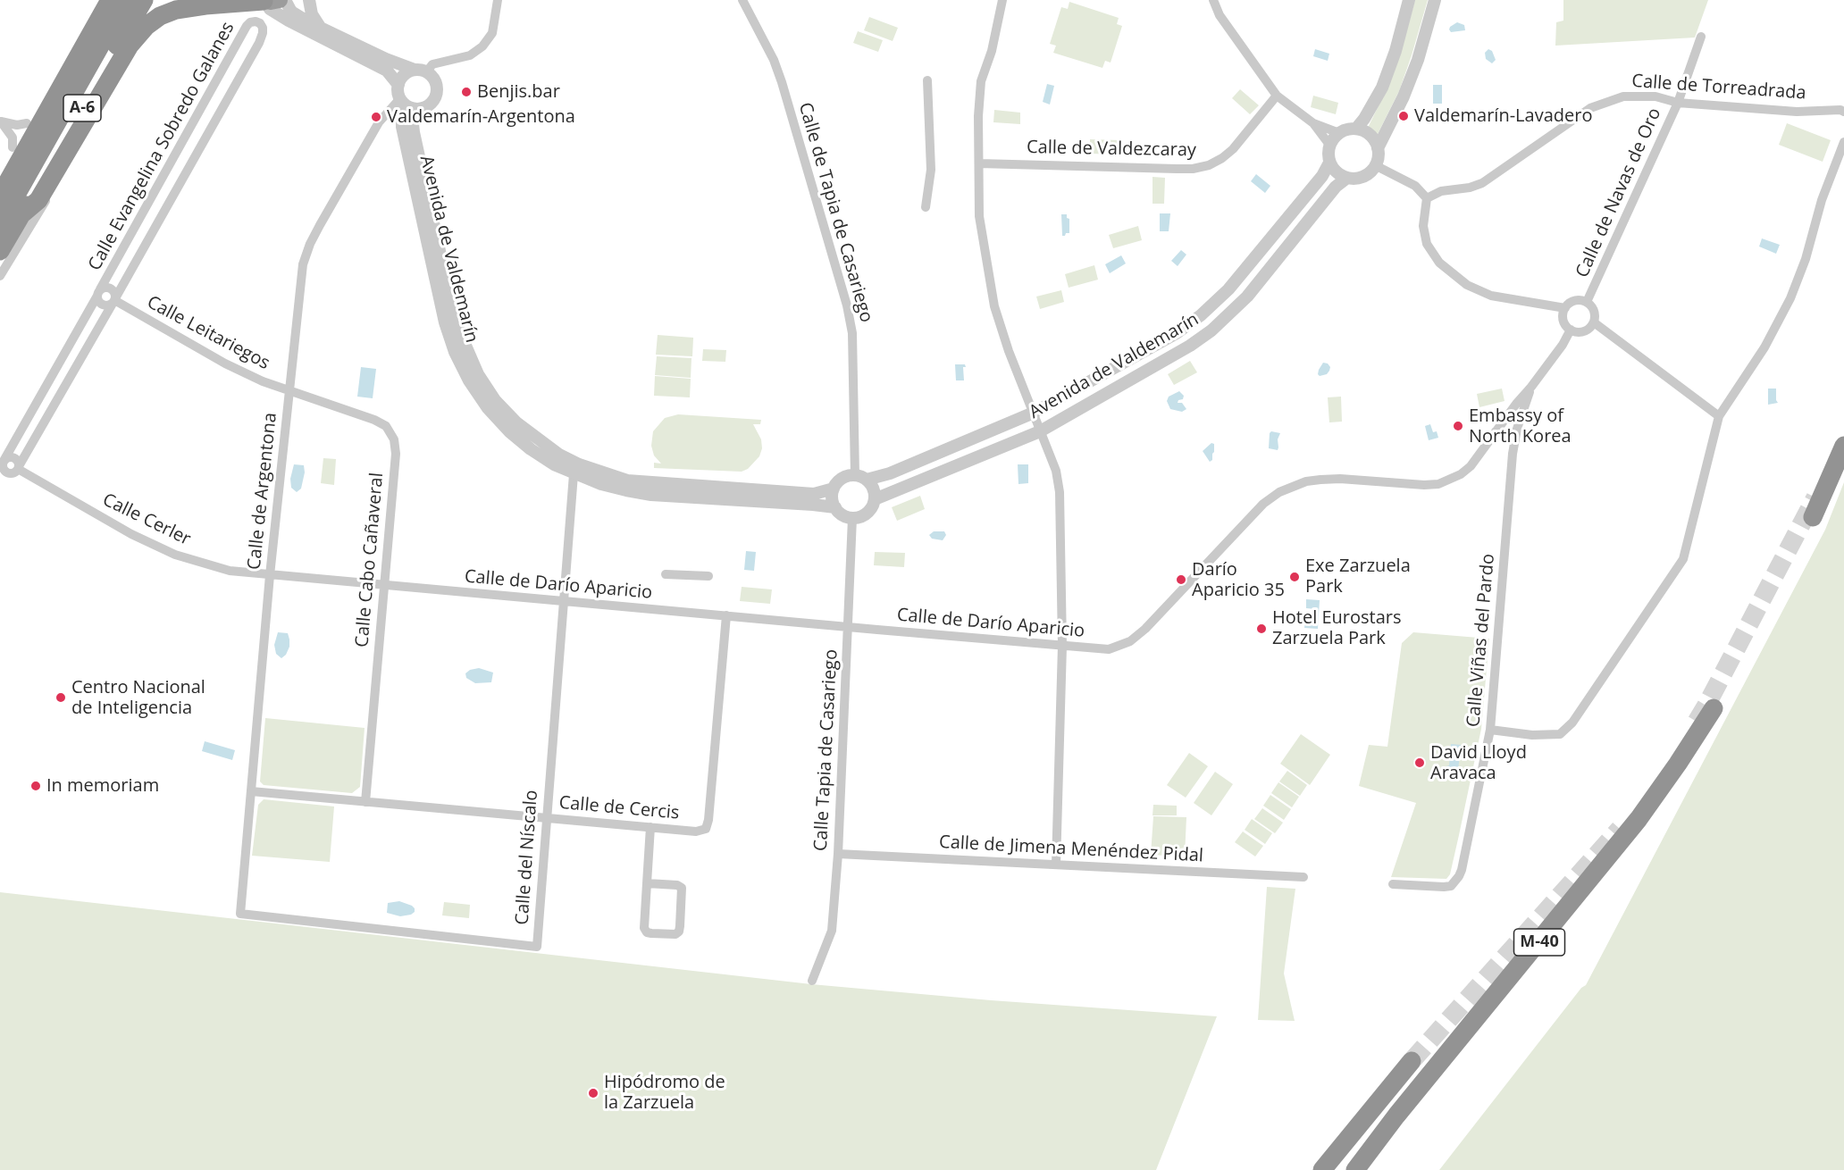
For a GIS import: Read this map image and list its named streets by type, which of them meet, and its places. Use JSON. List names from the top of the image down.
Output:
{
  "streets": {
    "highway": ["A-6", "M-40"],
    "street": [
      "Calle de Torreadrada",
      "Calle Evangelina Sobredo Galanes",
      "Calle de Valdezcaray",
      "Calle de Navas de Oro",
      "Calle de Tapia de Casariego",
      "Avenida de Valdemarín",
      "Calle Leitariegos",
      "Calle de Argentona",
      "Calle Cerler",
      "Calle Cabo Cañaveral",
      "Calle de Darío Aparicio",
      "Calle Viñas del Pardo",
      "Calle Tapia de Casariego",
      "Calle de Cercis",
      "Calle de Jimena Menéndez Pidal",
      "Calle del Níscalo"
    ]
  },
  "crossings": [
    ["Calle de Torreadrada", "Calle de Navas de Oro"],
    ["Calle Evangelina Sobredo Galanes", "Calle Leitariegos"],
    ["Calle Evangelina Sobredo Galanes", "Calle Cerler"],
    ["Calle de Navas de Oro", "Calle de Darío Aparicio"],
    ["Calle de Tapia de Casariego", "Avenida de Valdemarín"],
    ["Calle de Tapia de Casariego", "Calle Tapia de Casariego"],
    ["Avenida de Valdemarín", "Calle de Argentona"],
    ["Avenida de Valdemarín", "Calle Tapia de Casariego"],
    ["Avenida de Valdemarín", "Calle del Níscalo"],
    ["Calle Leitariegos", "Calle de Argentona"],
    ["Calle Leitariegos", "Calle Cabo Cañaveral"],
    ["Calle de Argentona", "Calle Cerler"],
    ["Calle de Argentona", "Calle Cabo Cañaveral"],
    ["Calle de Argentona", "Calle de Darío Aparicio"],
    ["Calle de Argentona", "Calle de Cercis"],
    ["Calle de Argentona", "Calle del Níscalo"],
    ["Calle Cerler", "Calle de Darío Aparicio"],
    ["Calle Cabo Cañaveral", "Calle de Darío Aparicio"],
    ["Calle Cabo Cañaveral", "Calle de Cercis"],
    ["Calle de Darío Aparicio", "Calle Viñas del Pardo"],
    ["Calle de Darío Aparicio", "Calle Tapia de Casariego"],
    ["Calle de Darío Aparicio", "Calle de Cercis"],
    ["Calle de Darío Aparicio", "Calle del Níscalo"],
    ["Calle Tapia de Casariego", "Calle de Jimena Menéndez Pidal"],
    ["Calle de Cercis", "Calle del Níscalo"]
  ],
  "places": [
    "Benjis.bar",
    "Valdemarín-Lavadero",
    "Valdemarín-Argentona",
    "Embassy of North Korea",
    "Exe Zarzuela Park",
    "Darío Aparicio 35",
    "Hotel Eurostars Zarzuela Park",
    "Centro Nacional de Inteligencia",
    "David Lloyd Aravaca",
    "In memoriam",
    "Hipódromo de la Zarzuela"
  ]
}
